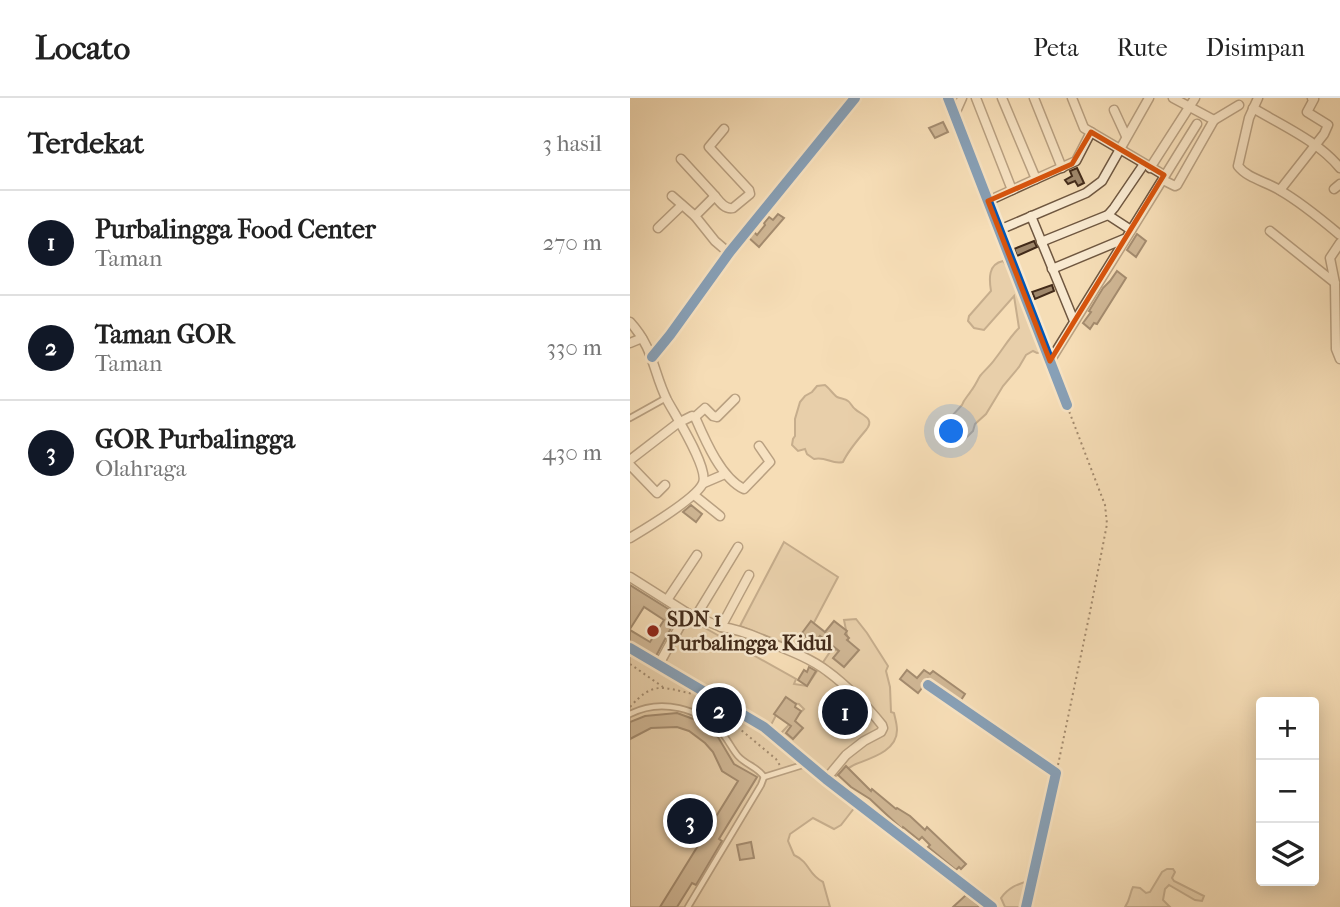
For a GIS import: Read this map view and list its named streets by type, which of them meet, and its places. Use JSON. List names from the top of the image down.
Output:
{
  "places": ["SDN 1 Purbalingga Kidul"],
  "page": {
    "header": "Locato",
    "nav": ["Peta", "Rute", "Disimpan"],
    "heading": ["Terdekat", "3 hasil"],
    "list": [
      {
        "mark": "1",
        "name": "Purbalingga Food Center",
        "note": "Taman",
        "value": "270 m"
      },
      {
        "mark": "2",
        "name": "Taman GOR",
        "note": "Taman",
        "value": "330 m"
      },
      {
        "mark": "3",
        "name": "GOR Purbalingga",
        "note": "Olahraga",
        "value": "430 m"
      }
    ],
    "pins": ["2", "1", "3"],
    "map_buttons": ["+", "−"]
  }
}
